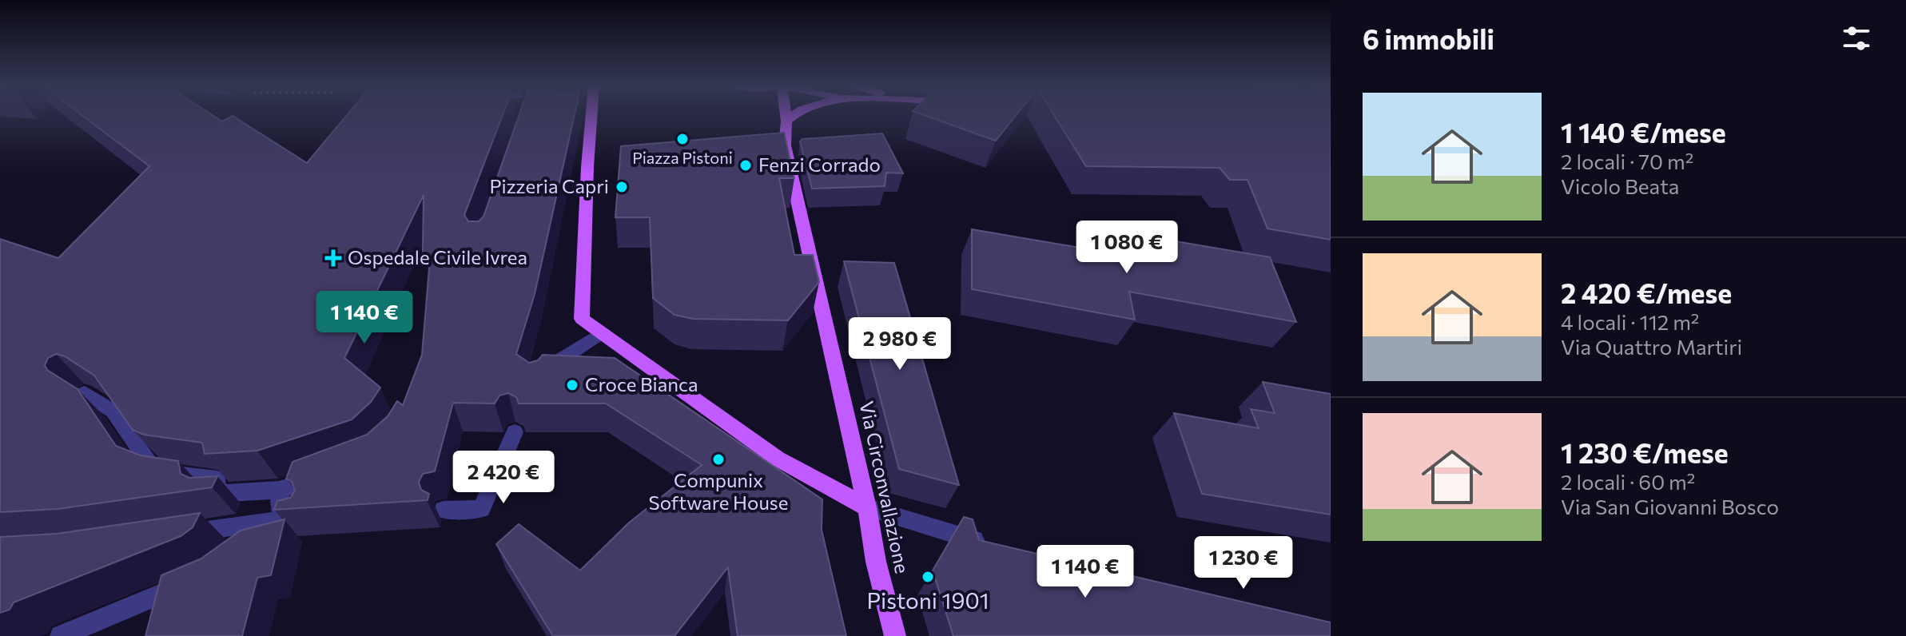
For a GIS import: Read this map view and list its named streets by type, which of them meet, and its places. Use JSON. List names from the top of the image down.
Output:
{
  "streets": {
    "main road": ["Via Circonvallazione"]
  },
  "places": {
    "other": [
      "Piazza Pistoni",
      "Fenzi Corrado",
      "Pizzeria Capri",
      "Croce Bianca",
      "Compunix Software House",
      "Pistoni 1901"
    ],
    "health": ["Ospedale Civile Ivrea"]
  },
  "page": {
    "heading": "6 immobili",
    "list": [
      {
        "name": "1 140 €/mese",
        "note": "2 locali · 70 m² · Vicolo Beata"
      },
      {
        "name": "2 420 €/mese",
        "note": "4 locali · 112 m² · Via Quattro Martiri"
      },
      {
        "name": "1 230 €/mese",
        "note": "2 locali · 60 m² · Via San Giovanni Bosco"
      }
    ],
    "price": [
      "1 080 €",
      "1 140 €",
      "2 980 €",
      "2 420 €",
      "1 230 €",
      "1 140 €"
    ]
  }
}
